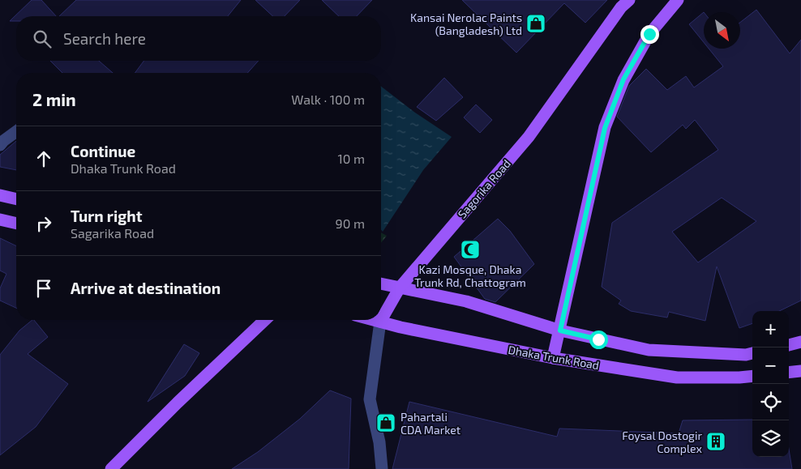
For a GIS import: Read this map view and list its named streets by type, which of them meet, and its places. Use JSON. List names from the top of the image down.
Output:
{
  "streets": {
    "main road": ["Sagorika Road", "Dhaka Trunk Road"]
  },
  "crossings": [
    ["Sagorika Road", "Dhaka Trunk Road"]
  ],
  "places": {
    "shop": ["Kansai Nerolac Paints (Bangladesh) Ltd", "Pahartali CDA Market"],
    "mosque": ["Kazi Mosque, Dhaka Trunk Rd, Chattogram"],
    "building": ["Foysal Dostogir Complex"]
  },
  "north": "bottom right",
  "page": {
    "search": "Search here",
    "heading": ["2 min", "Walk · 100 m"],
    "list": [
      ["Continue", "Dhaka Trunk Road", "10 m"],
      ["Turn right", "Sagarika Road", "90 m"],
      "Arrive at destination"
    ],
    "map_buttons": ["+", "−"]
  }
}
